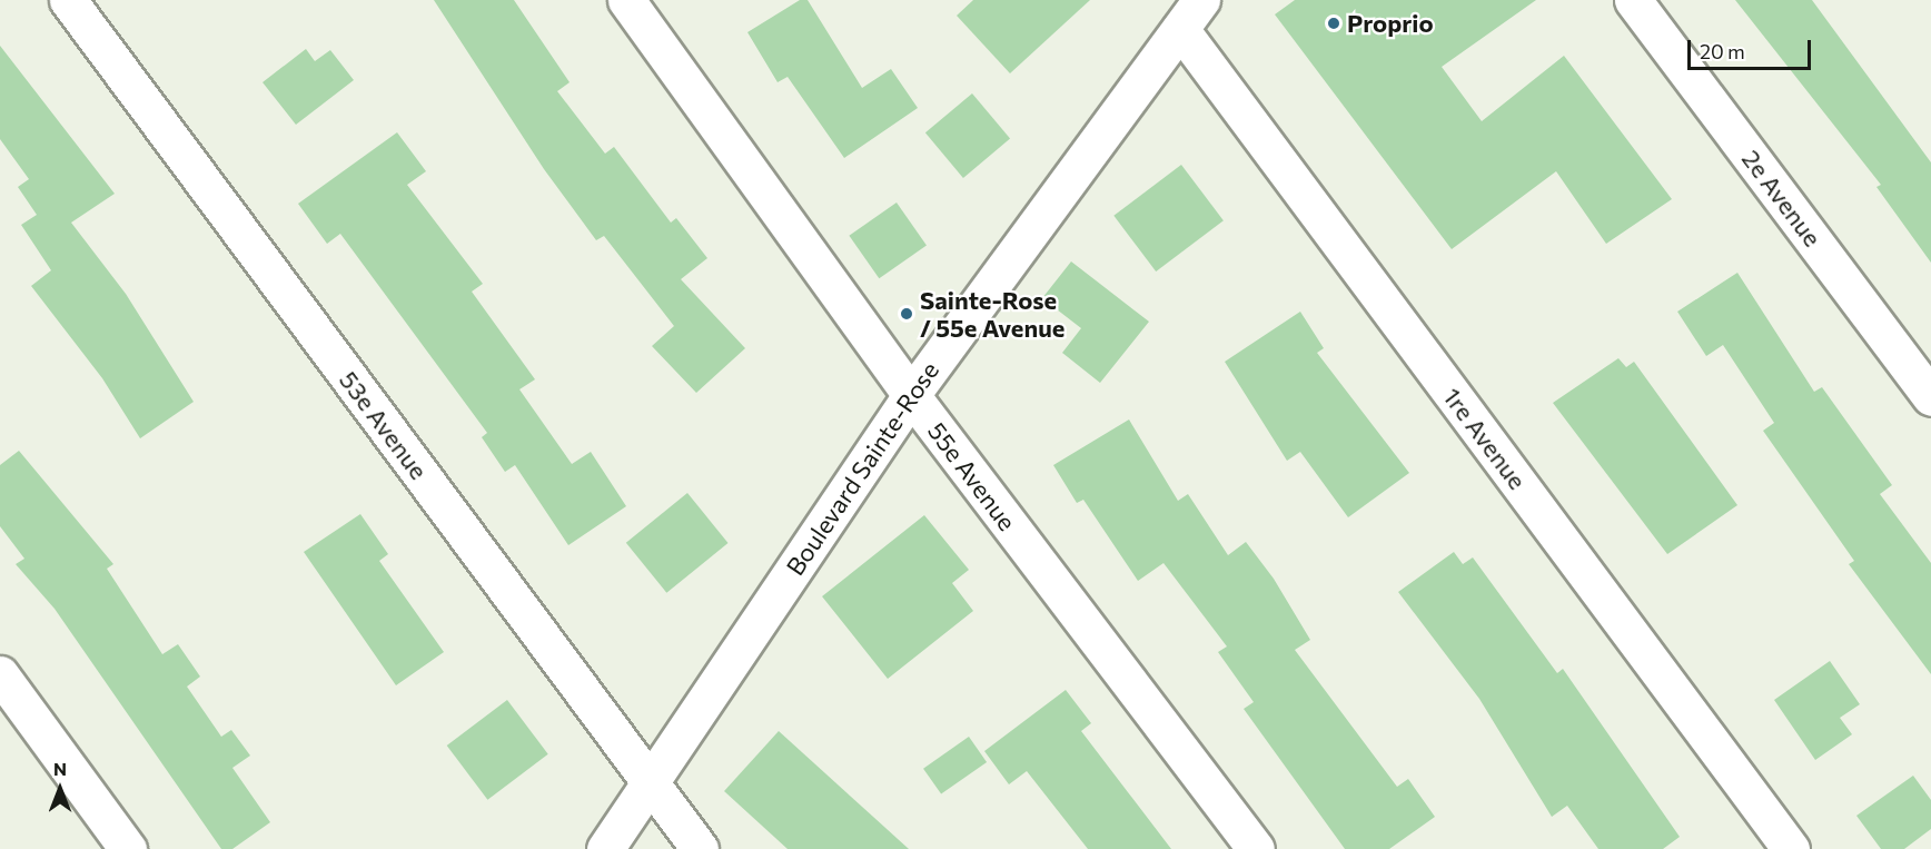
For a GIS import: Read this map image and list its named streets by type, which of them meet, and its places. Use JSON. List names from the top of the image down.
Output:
{
  "streets": {
    "street": [
      "2e Avenue",
      "53e Avenue",
      "1re Avenue",
      "Boulevard Sainte-Rose",
      "55e Avenue"
    ]
  },
  "crossings": [
    ["53e Avenue", "Boulevard Sainte-Rose"],
    ["1re Avenue", "Boulevard Sainte-Rose"],
    ["Boulevard Sainte-Rose", "55e Avenue"]
  ],
  "places": ["Proprio", "Sainte-Rose / 55e Avenue"],
  "scale_bar": "20 m",
  "north": "top"
}
